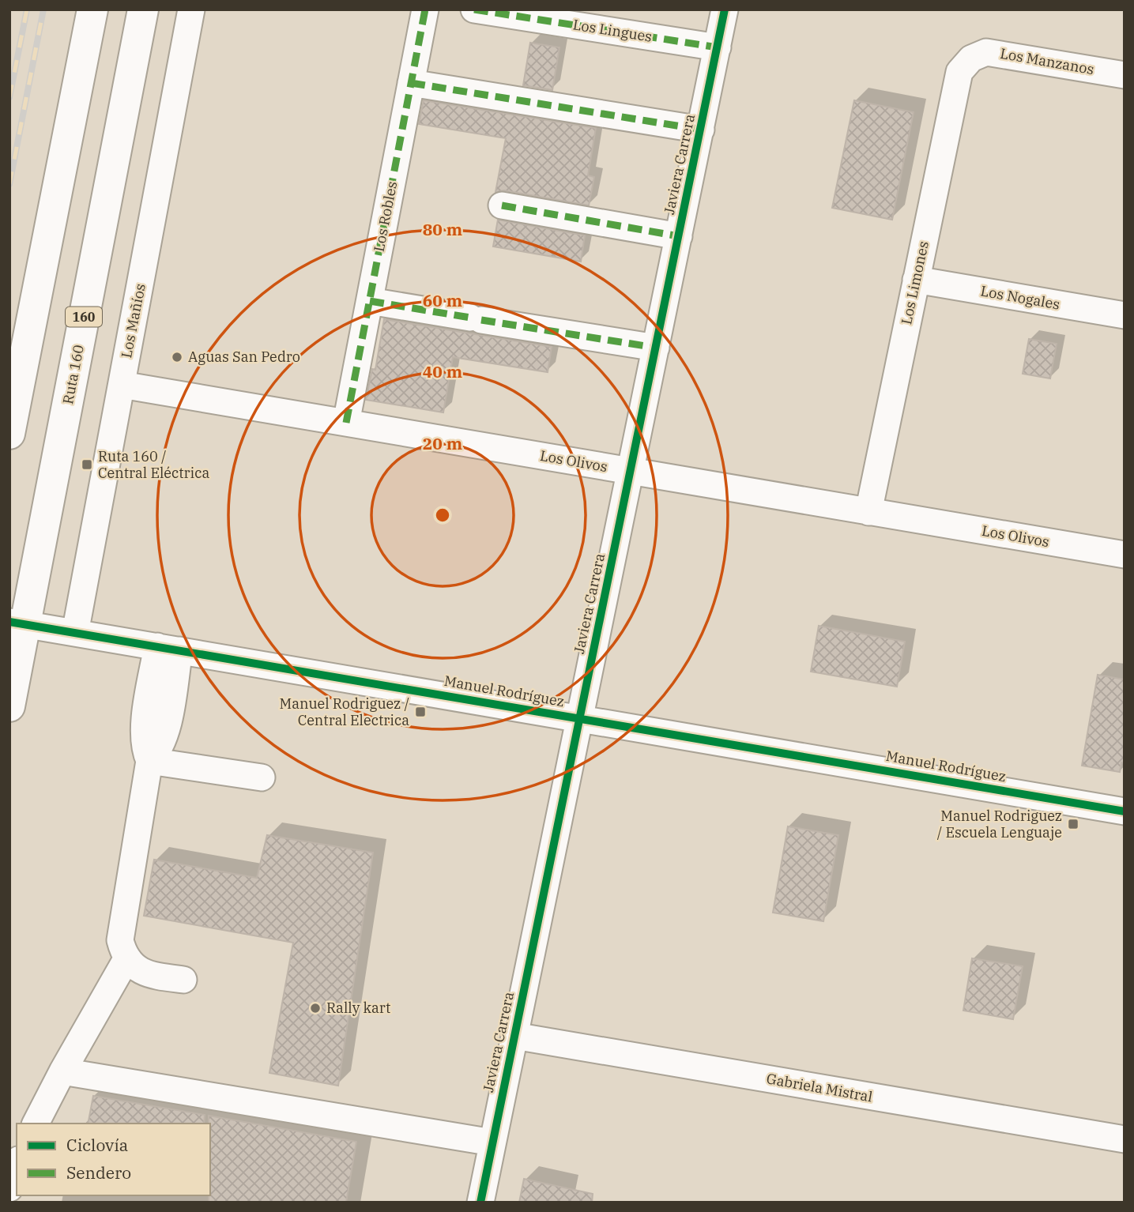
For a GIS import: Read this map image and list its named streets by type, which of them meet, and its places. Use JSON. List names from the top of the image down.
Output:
{
  "streets": {
    "highway": ["160", "Ruta 160"],
    "street": [
      "Los Lingues",
      "Los Manzanos",
      "Javiera Carrera",
      "Los Robles",
      "Los Limones",
      "Los Nogales",
      "Los Mañíos",
      "Los Olivos",
      "Manuel Rodríguez",
      "Gabriela Mistral"
    ]
  },
  "crossings": [
    ["Los Lingues", "Javiera Carrera"],
    ["Los Manzanos", "Los Limones"],
    ["Javiera Carrera", "Los Olivos"],
    ["Javiera Carrera", "Manuel Rodríguez"],
    ["Javiera Carrera", "Gabriela Mistral"],
    ["Los Robles", "Los Olivos"],
    ["Los Limones", "Los Nogales"],
    ["Los Limones", "Los Olivos"],
    ["Los Mañíos", "Los Olivos"],
    ["Los Mañíos", "Manuel Rodríguez"],
    ["Ruta 160", "Manuel Rodríguez"]
  ],
  "places": {
    "other": ["Aguas San Pedro", "Rally kart"],
    "transit": ["Ruta 160 / Central Eléctrica", "Manuel Rodriguez / Central Electrica", "Manuel Rodriguez / Escuela Lenguaje"]
  },
  "legend": ["Ciclovía", "Sendero"],
  "rings": [
    "80 m",
    "60 m",
    "40 m",
    "20 m"
  ]
}
